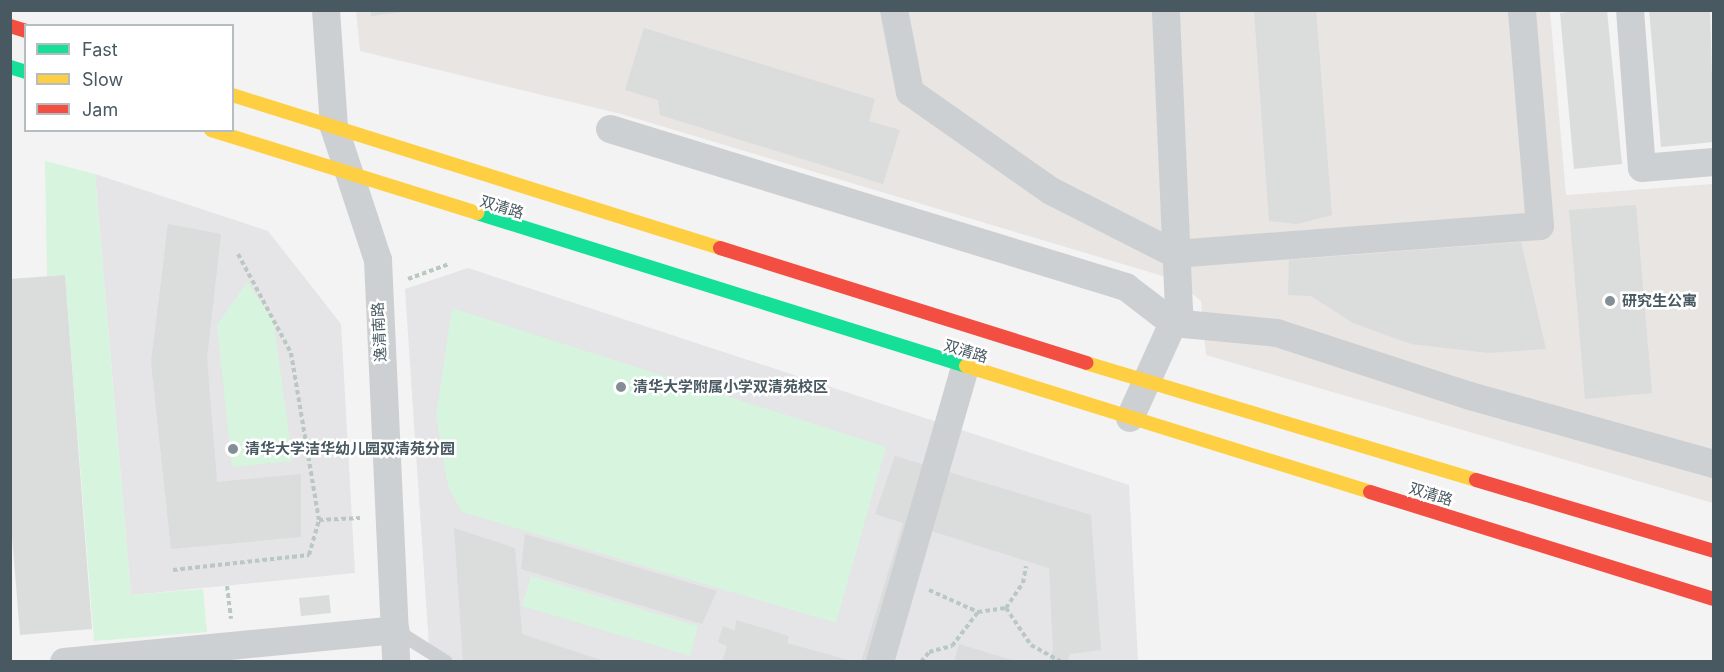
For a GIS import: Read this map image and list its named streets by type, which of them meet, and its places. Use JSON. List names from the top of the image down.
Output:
{
  "streets": {
    "main road": ["双清路"],
    "street": ["逸清南路"]
  },
  "crossings": [
    ["双清路", "逸清南路"]
  ],
  "places": ["研究生公寓", "清华大学附属小学双清苑校区", "清华大学洁华幼儿园双清苑分园"],
  "legend": ["Fast", "Slow", "Jam"]
}
